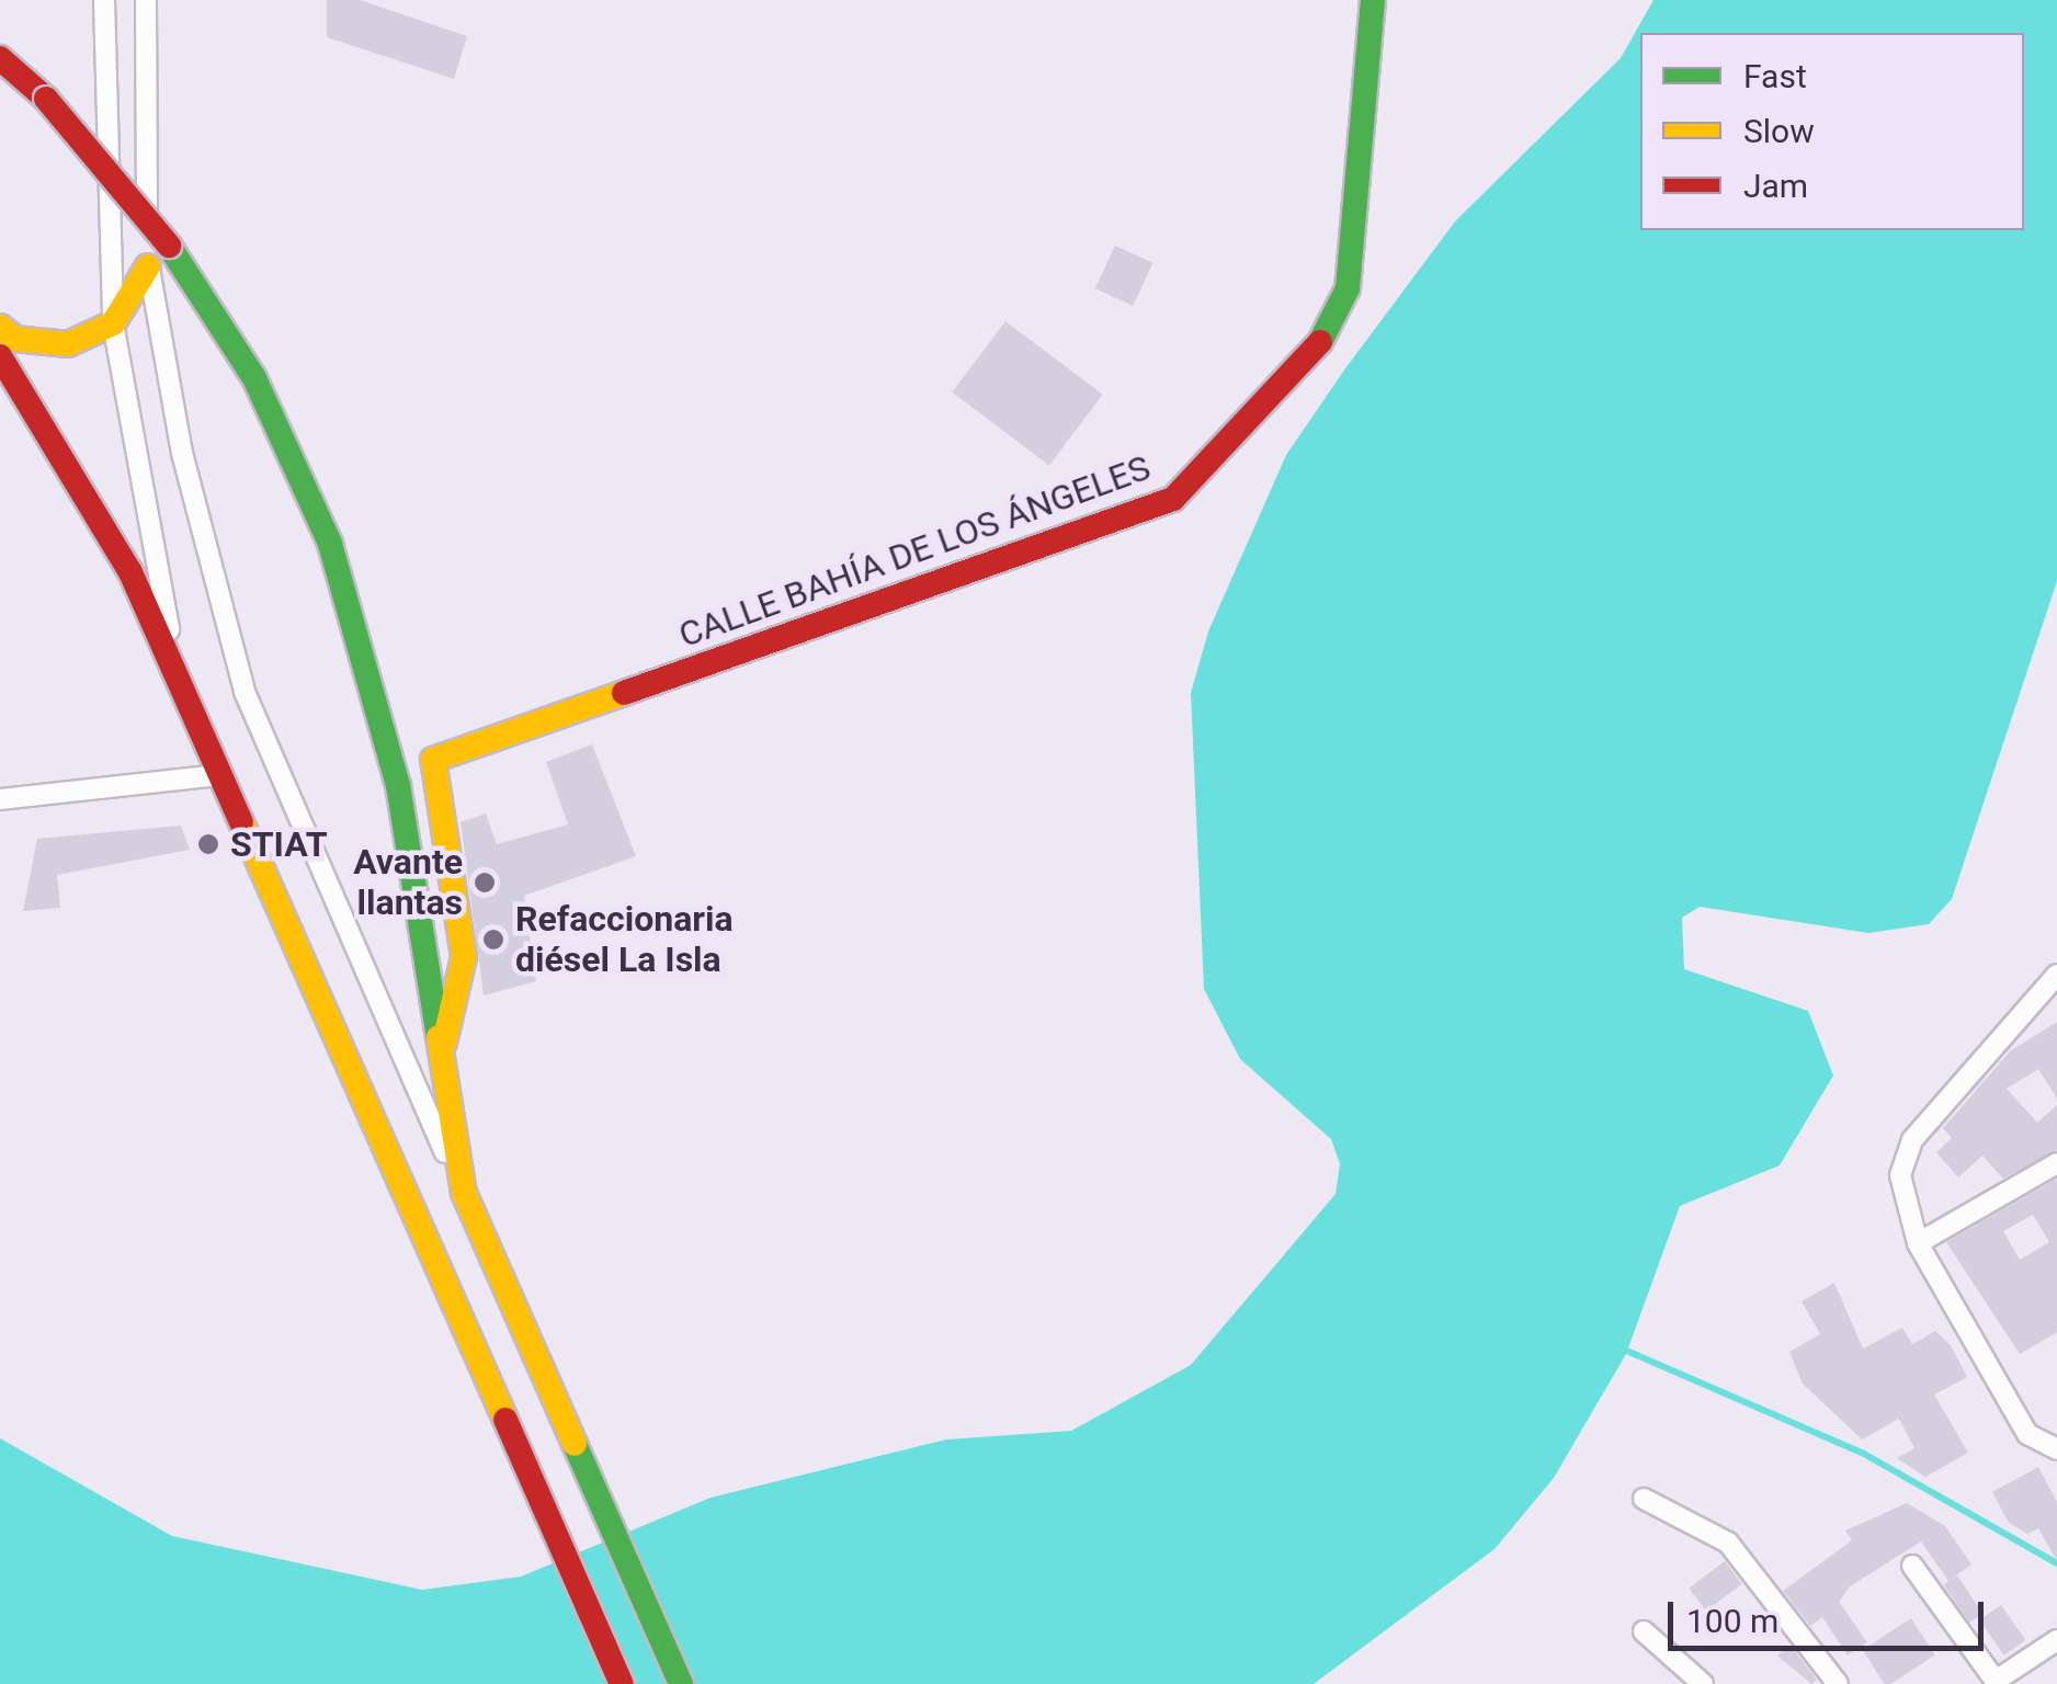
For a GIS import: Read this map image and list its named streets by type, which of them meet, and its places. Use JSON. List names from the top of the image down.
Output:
{
  "streets": {
    "main road": ["CALLE BAHÍA DE LOS ÁNGELES"]
  },
  "places": ["STIAT", "Avante llantas", "Refaccionaria diésel La Isla"],
  "legend": ["Fast", "Slow", "Jam"],
  "scale_bar": "100 m"
}
